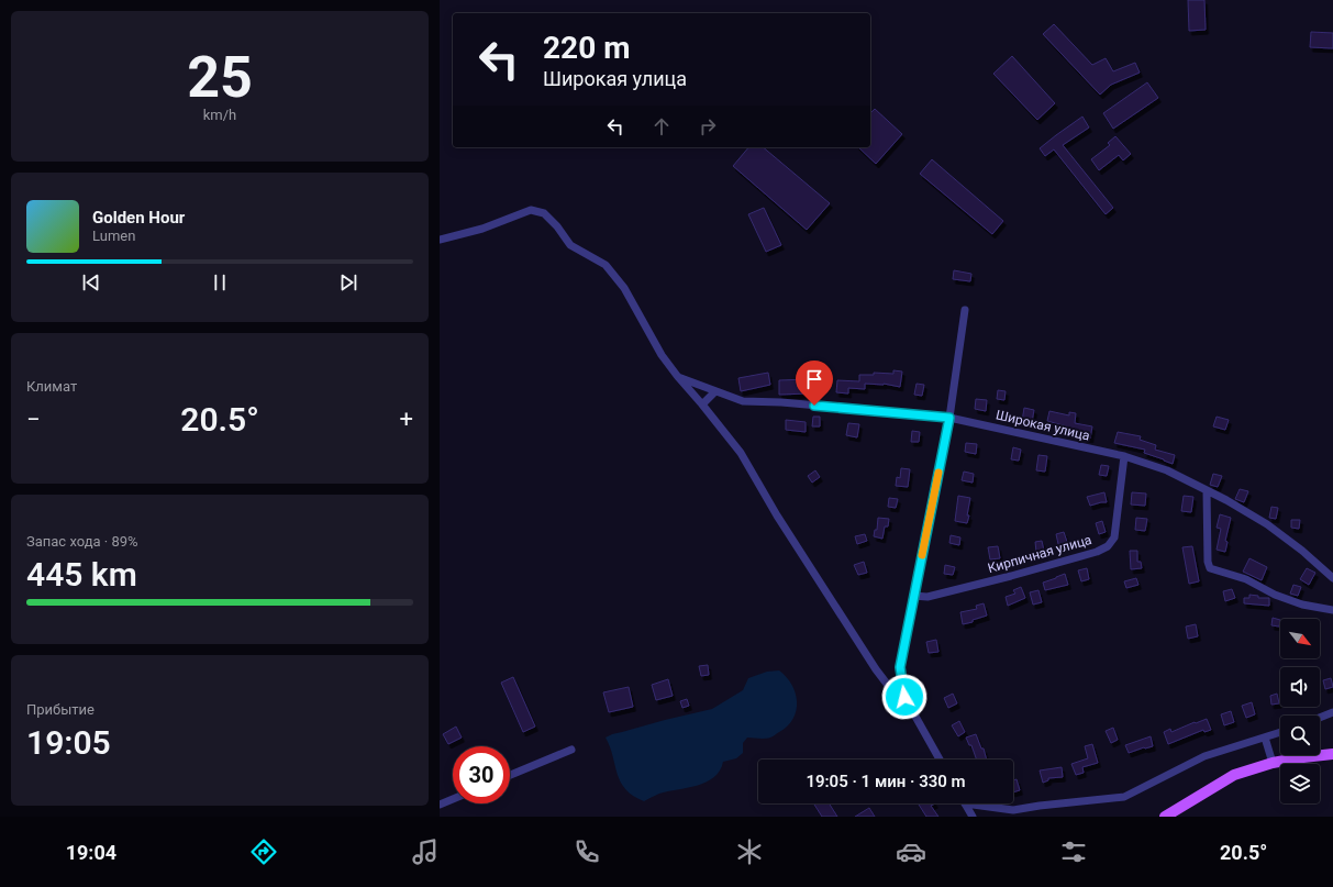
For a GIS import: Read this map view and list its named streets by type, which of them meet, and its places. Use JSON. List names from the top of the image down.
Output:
{
  "streets": {
    "street": ["Широкая улица", "Кирпичная улица"]
  },
  "crossings": [
    ["Широкая улица", "Кирпичная улица"]
  ],
  "north": "bottom right",
  "page": {
    "tile": [
      ["25", "km/h"],
      "Климат",
      ["Запас хода · 89%", "445 km"],
      ["Прибытие", "19:05"]
    ],
    "turn": ["220 m", "Широкая улица"],
    "song": ["Golden Hour", "Lumen"],
    "heat": ["−", "20.5°", "+"],
    "limit": "30",
    "trip": "19:05 · 1 мин · 330 m",
    "tabs": ["19:04", "20.5°"]
  }
}
